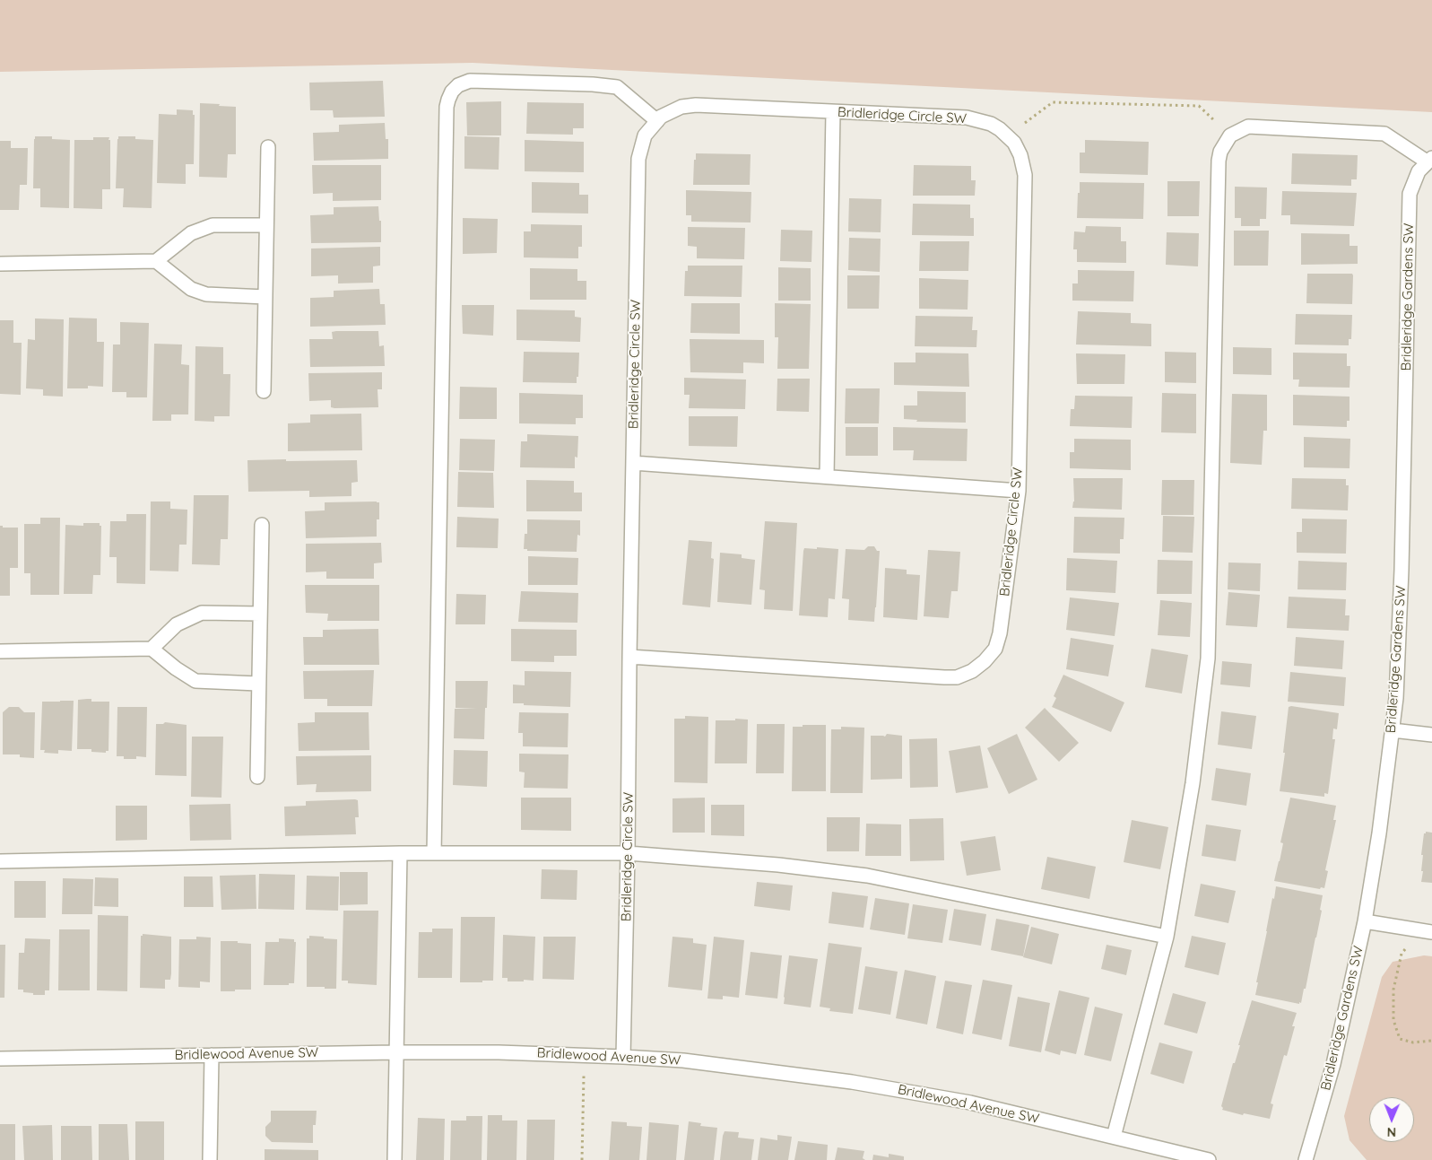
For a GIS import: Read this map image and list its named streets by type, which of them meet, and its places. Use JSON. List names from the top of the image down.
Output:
{
  "streets": {
    "street": ["Bridleridge Circle SW", "Bridleridge Gardens SW", "Bridlewood Avenue SW"]
  },
  "crossings": [
    ["Bridleridge Circle SW", "Bridlewood Avenue SW"]
  ],
  "north": "bottom"
}
